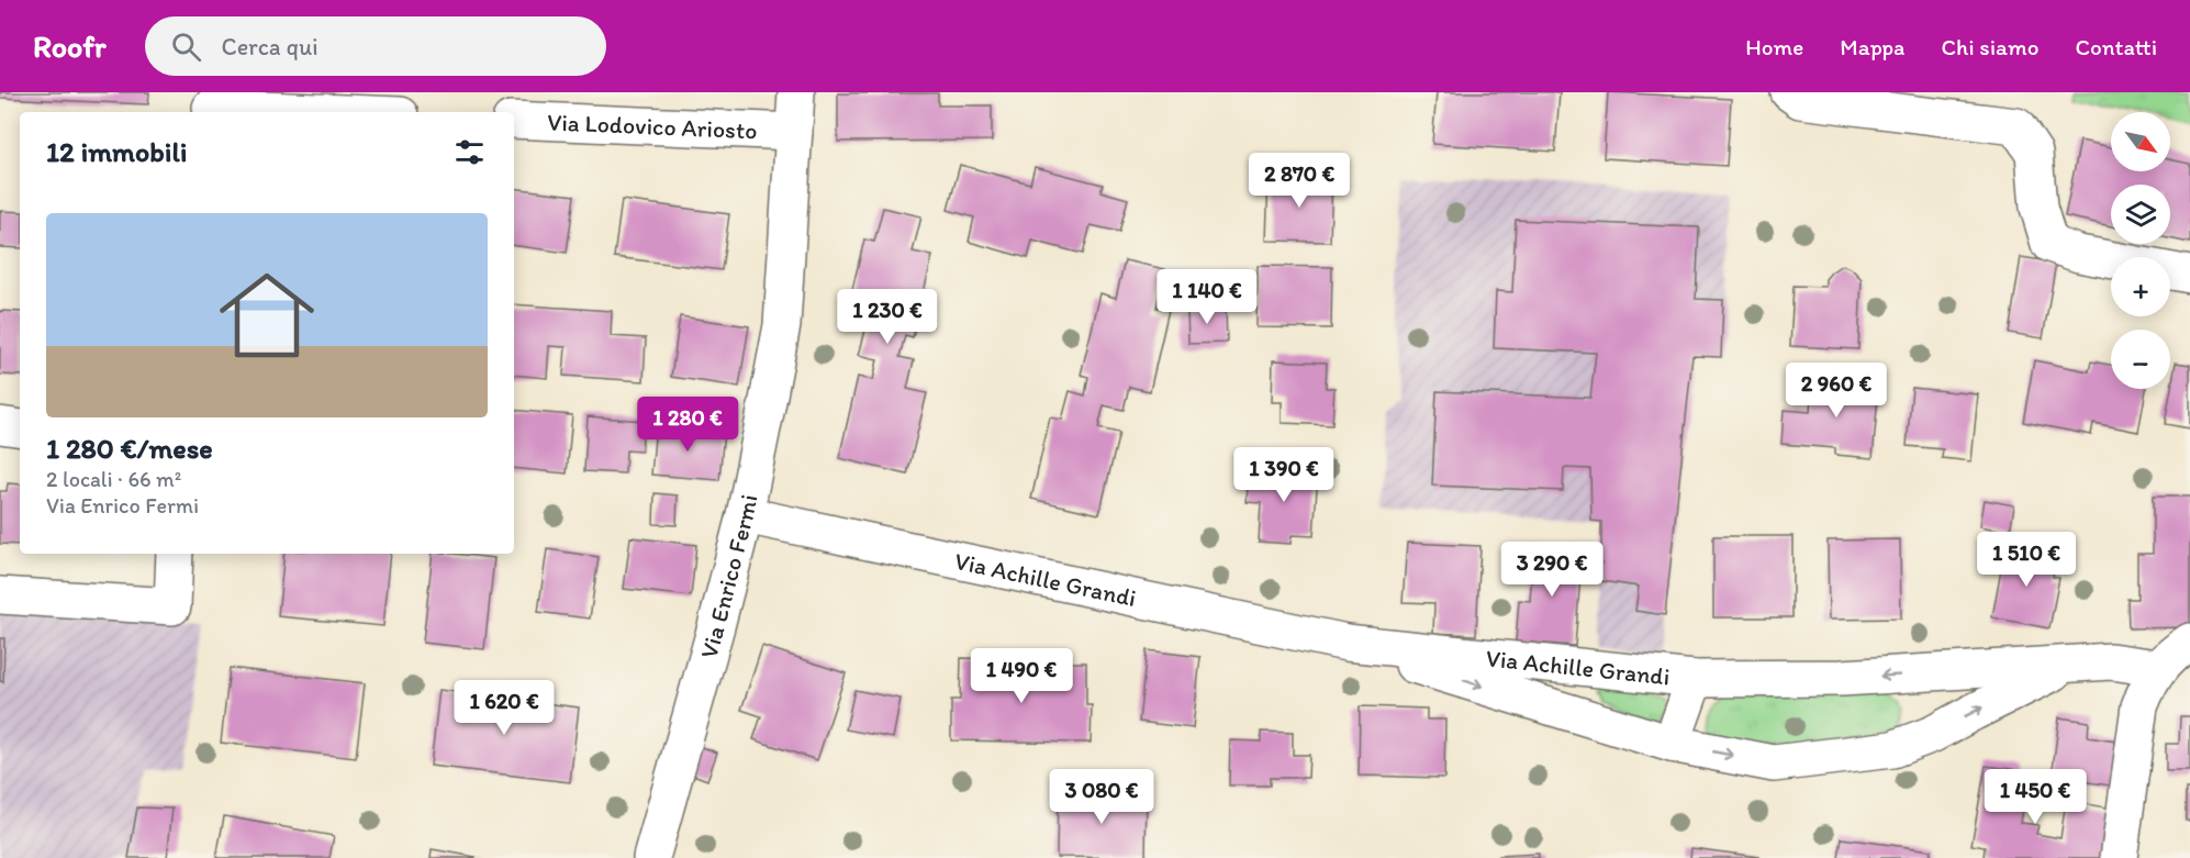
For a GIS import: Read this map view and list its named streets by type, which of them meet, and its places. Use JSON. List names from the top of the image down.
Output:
{
  "streets": {
    "street": ["Via Lodovico Ariosto", "Via Enrico Fermi", "Via Achille Grandi"]
  },
  "crossings": [
    ["Via Lodovico Ariosto", "Via Enrico Fermi"],
    ["Via Enrico Fermi", "Via Achille Grandi"]
  ],
  "north": "bottom right",
  "page": {
    "header": "Roofr",
    "search": "Cerca qui",
    "nav": [
      "Home",
      "Mappa",
      "Chi siamo",
      "Contatti"
    ],
    "map_buttons": ["+", "−"],
    "heading": "12 immobili",
    "price": [
      "2 870 €",
      "1 140 €",
      "1 230 €",
      "2 960 €",
      "1 280 €",
      "1 390 €",
      "1 510 €",
      "3 290 €",
      "1 490 €",
      "1 620 €",
      "3 080 €",
      "1 450 €"
    ],
    "list": [
      {
        "name": "1 280 €/mese",
        "note": "2 locali · 66 m² · Via Enrico Fermi"
      }
    ]
  }
}
